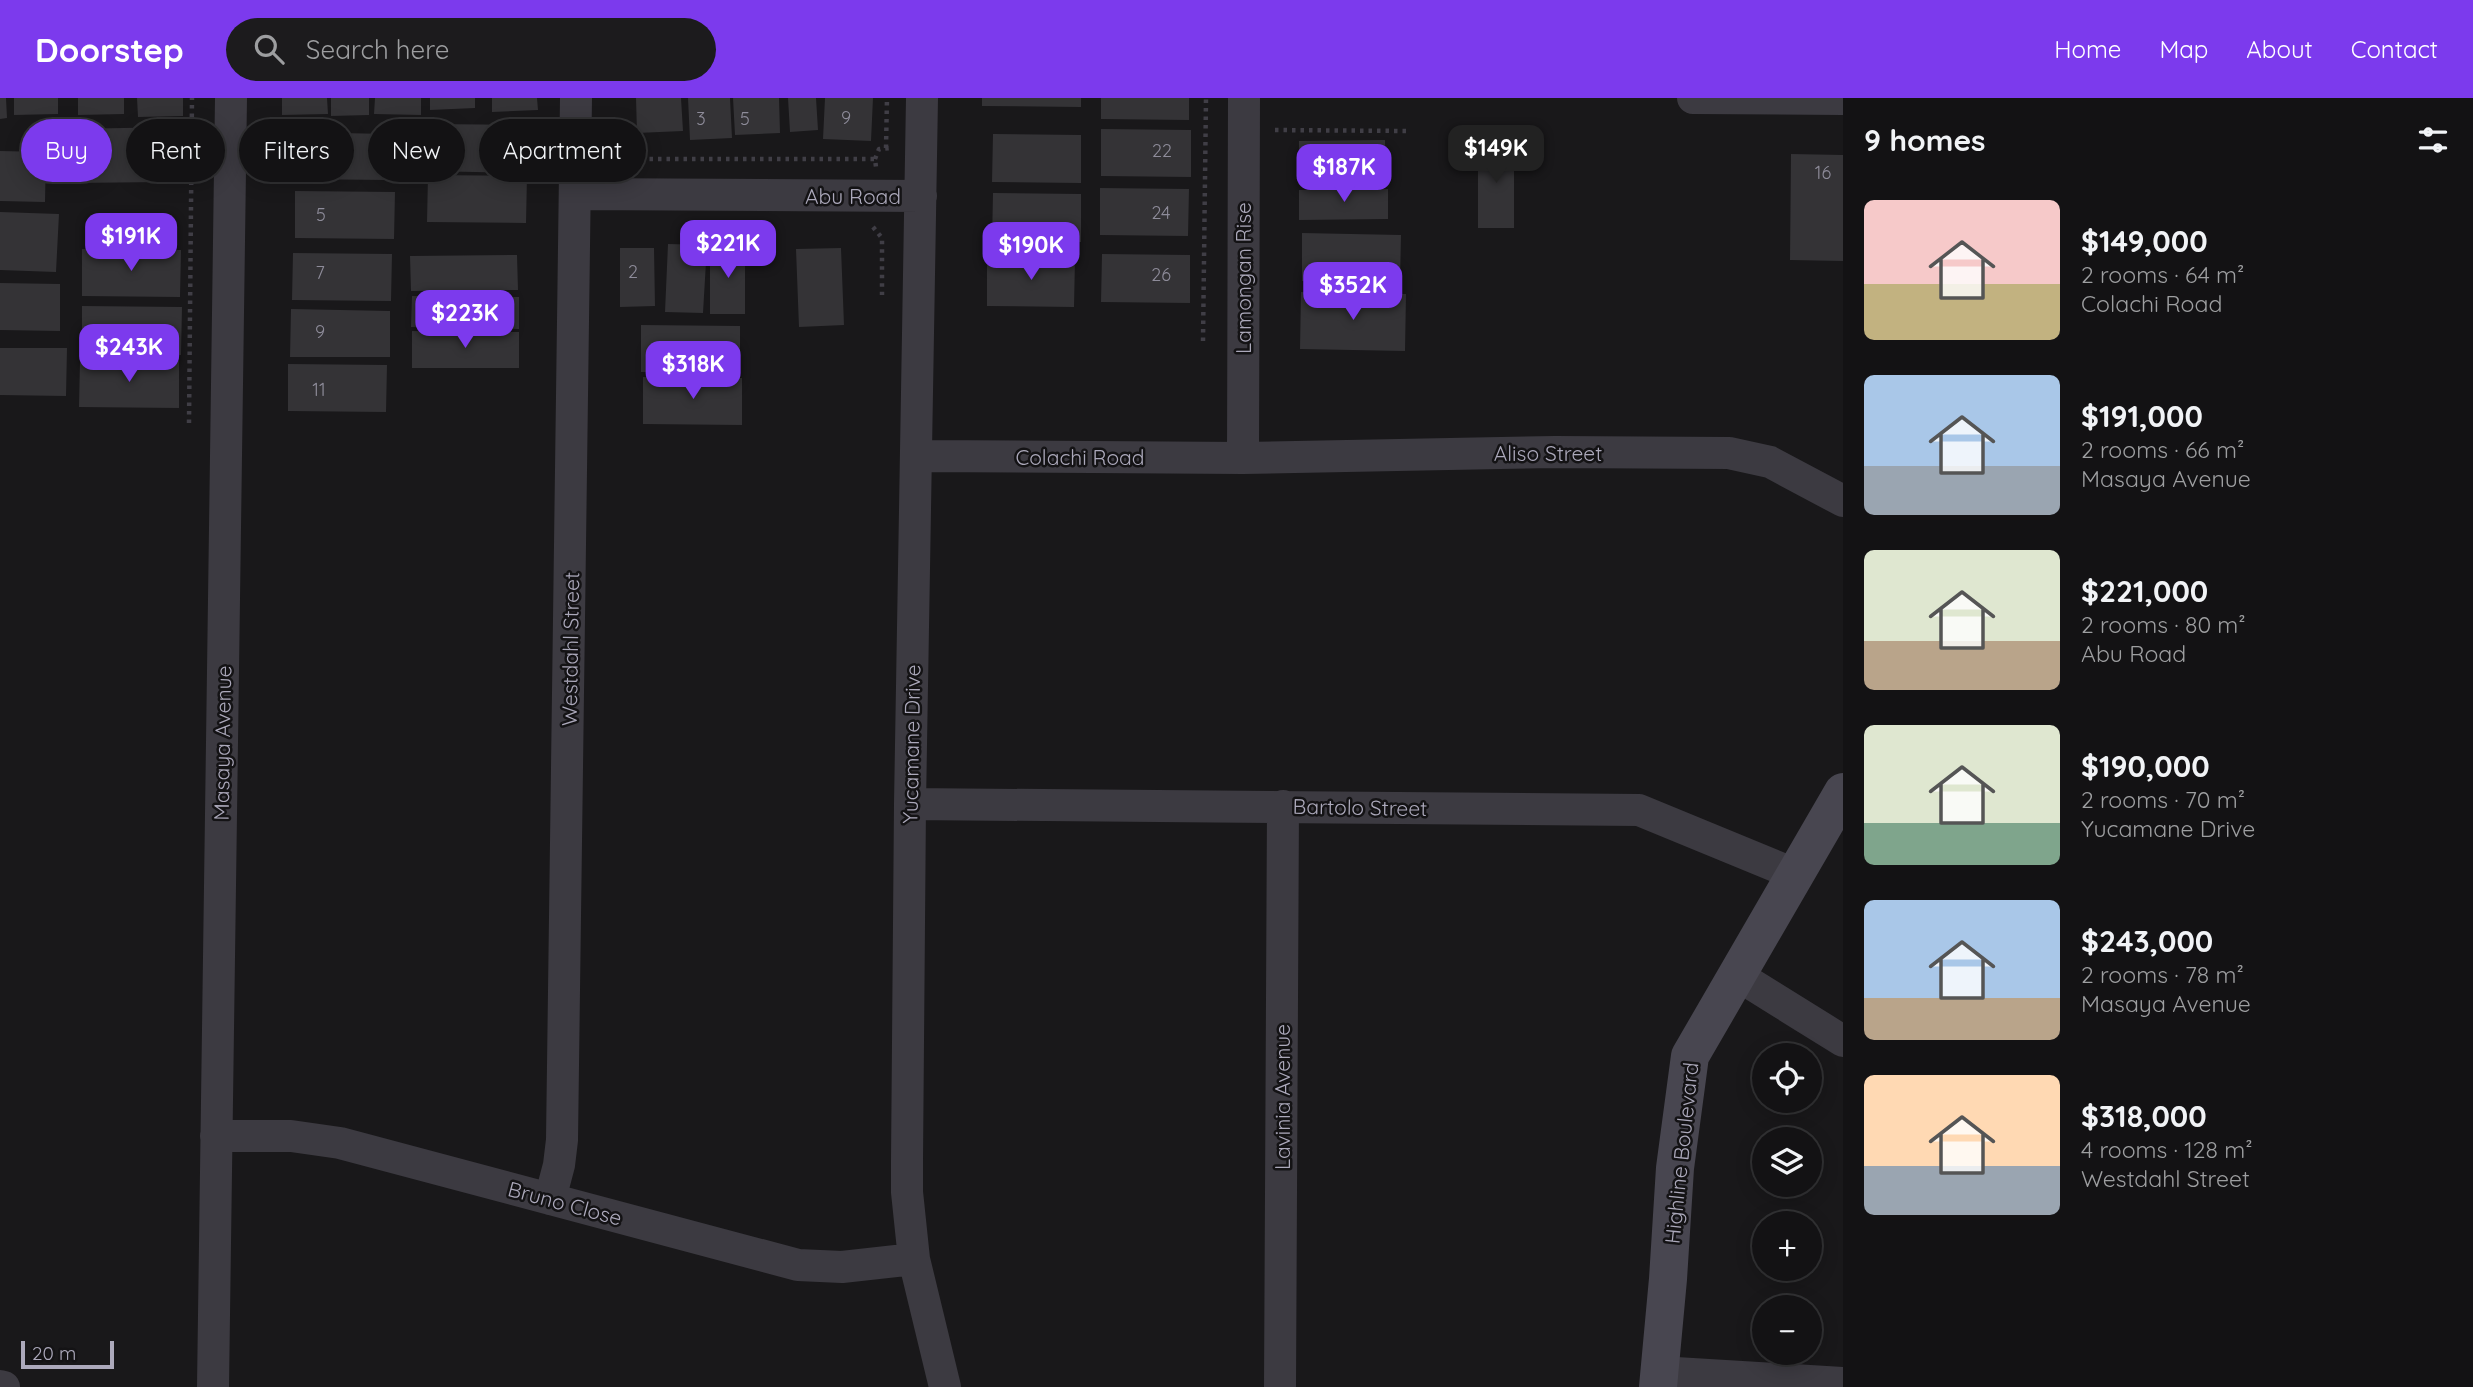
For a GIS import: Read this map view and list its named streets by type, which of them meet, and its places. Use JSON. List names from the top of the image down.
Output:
{
  "streets": {
    "street": [
      "Abu Road",
      "Lamongan Rise",
      "Aliso Street",
      "Colachi Road",
      "Westdahl Street",
      "Masaya Avenue",
      "Yucamane Drive",
      "Bartolo Street",
      "Lavinia Avenue",
      "Highline Boulevard",
      "Bruno Close"
    ]
  },
  "crossings": [
    ["Abu Road", "Westdahl Street"],
    ["Abu Road", "Yucamane Drive"],
    ["Lamongan Rise", "Aliso Street"],
    ["Lamongan Rise", "Colachi Road"],
    ["Aliso Street", "Colachi Road"],
    ["Colachi Road", "Yucamane Drive"],
    ["Westdahl Street", "Bruno Close"],
    ["Masaya Avenue", "Bruno Close"],
    ["Yucamane Drive", "Bartolo Street"],
    ["Yucamane Drive", "Bruno Close"],
    ["Bartolo Street", "Lavinia Avenue"],
    ["Bartolo Street", "Highline Boulevard"]
  ],
  "house_numbers": [
    "9",
    "3",
    "5",
    "22",
    "16",
    "24",
    "5",
    "2",
    "7",
    "26",
    "9",
    "11"
  ],
  "scale_bar": "20 m",
  "page": {
    "header": "Doorstep",
    "search": "Search here",
    "nav": [
      "Home",
      "Map",
      "About",
      "Contact"
    ],
    "heading": "9 homes",
    "chip": [
      "Buy",
      "Rent",
      "Filters",
      "New",
      "Apartment"
    ],
    "price": [
      "$149K",
      "$187K",
      "$191K",
      "$221K",
      "$190K",
      "$352K",
      "$223K",
      "$243K",
      "$318K"
    ],
    "list": [
      {
        "name": "$149,000",
        "note": "2 rooms · 64 m² · Colachi Road"
      },
      {
        "name": "$191,000",
        "note": "2 rooms · 66 m² · Masaya Avenue"
      },
      {
        "name": "$221,000",
        "note": "2 rooms · 80 m² · Abu Road"
      },
      {
        "name": "$190,000",
        "note": "2 rooms · 70 m² · Yucamane Drive"
      },
      {
        "name": "$243,000",
        "note": "2 rooms · 78 m² · Masaya Avenue"
      },
      {
        "name": "$318,000",
        "note": "4 rooms · 128 m² · Westdahl Street"
      }
    ],
    "map_buttons": ["+", "−"],
    "scale": "20 m"
  }
}
